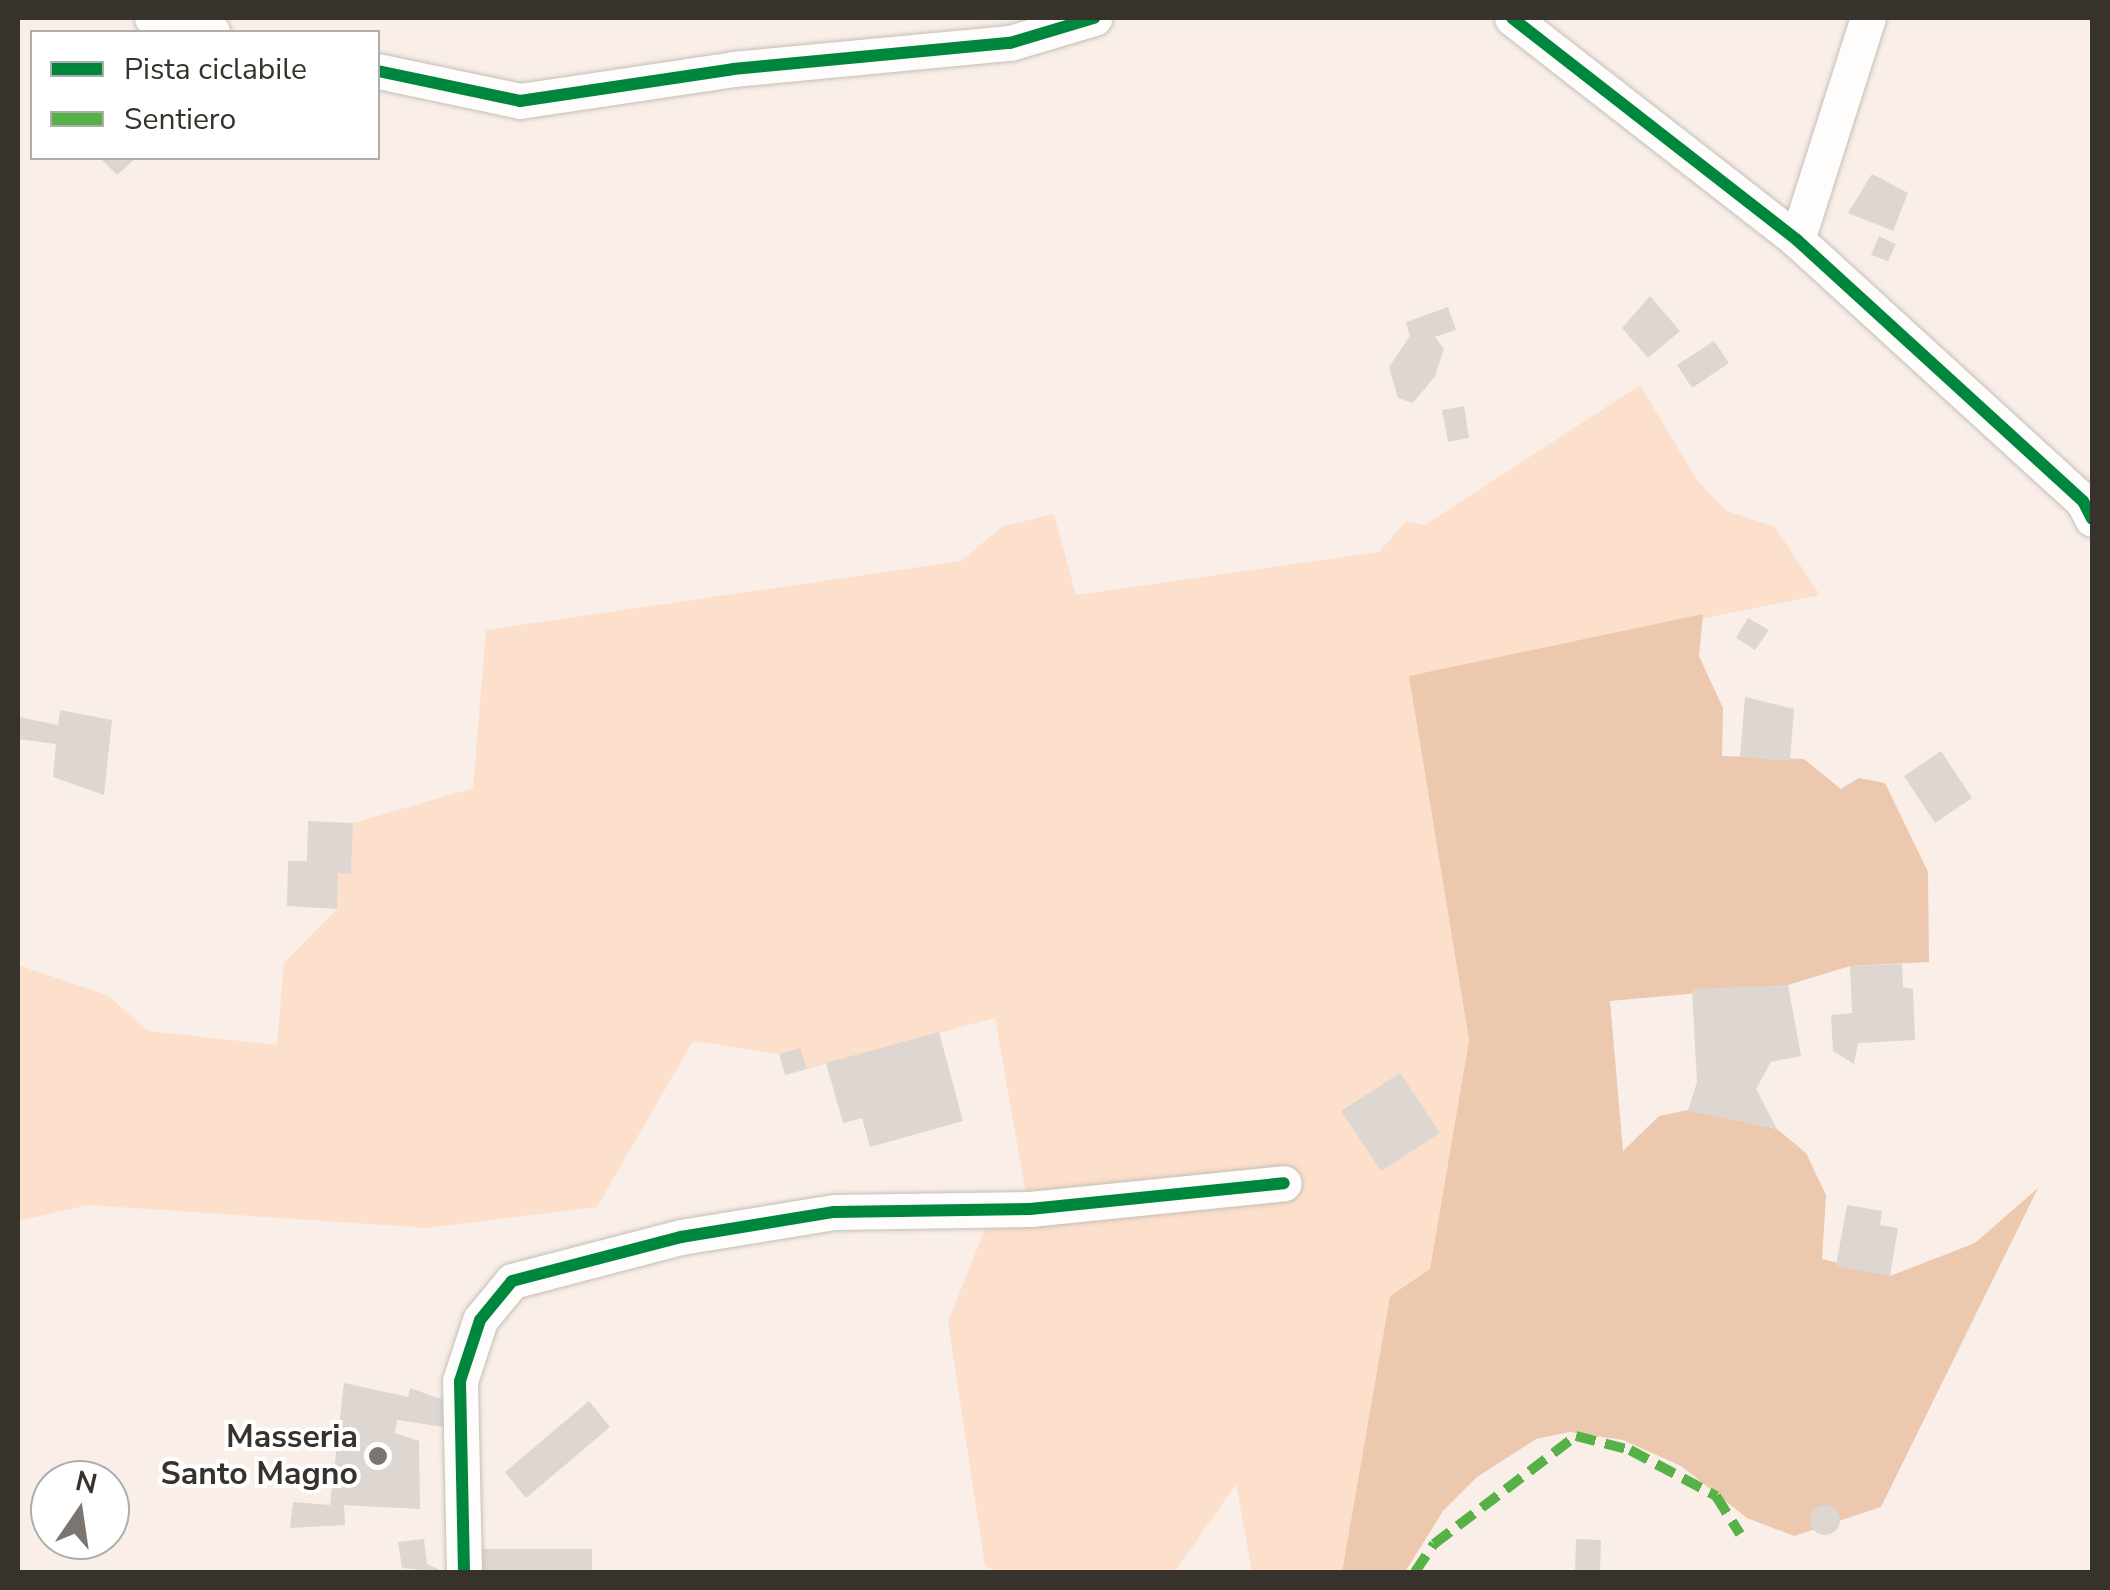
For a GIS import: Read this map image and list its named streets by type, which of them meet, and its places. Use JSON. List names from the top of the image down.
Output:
{
  "places": ["Masseria Santo Magno"],
  "legend": ["Pista ciclabile", "Sentiero"],
  "north": "top"
}
